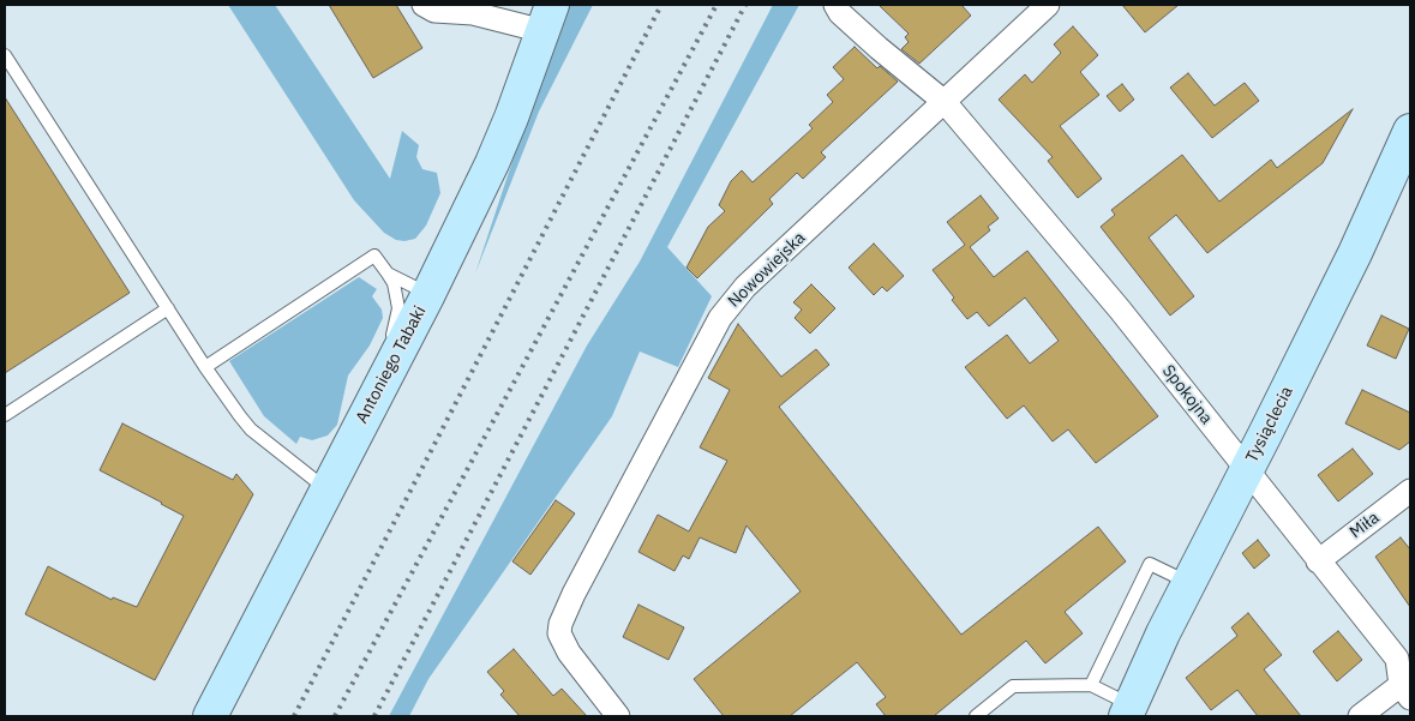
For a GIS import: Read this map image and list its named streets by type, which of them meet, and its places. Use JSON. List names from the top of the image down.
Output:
{
  "streets": {
    "street": [
      "Nowowiejska",
      "Antoniego Tabaki",
      "Spokojna",
      "Tysiąclecia",
      "Miła"
    ]
  },
  "crossings": [
    ["Nowowiejska", "Spokojna"],
    ["Spokojna", "Tysiąclecia"],
    ["Spokojna", "Miła"]
  ]
}
